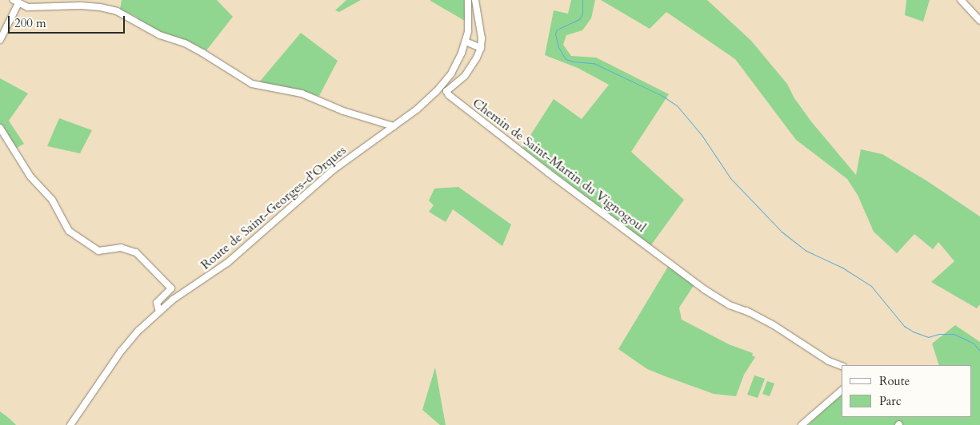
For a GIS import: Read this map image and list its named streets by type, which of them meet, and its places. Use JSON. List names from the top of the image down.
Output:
{
  "streets": {
    "street": ["Chemin de Saint-Martin du Vignogoul", "Route de Saint-Georges-d'Orques"]
  },
  "legend": ["Route", "Parc"],
  "scale_bar": "200 m"
}
